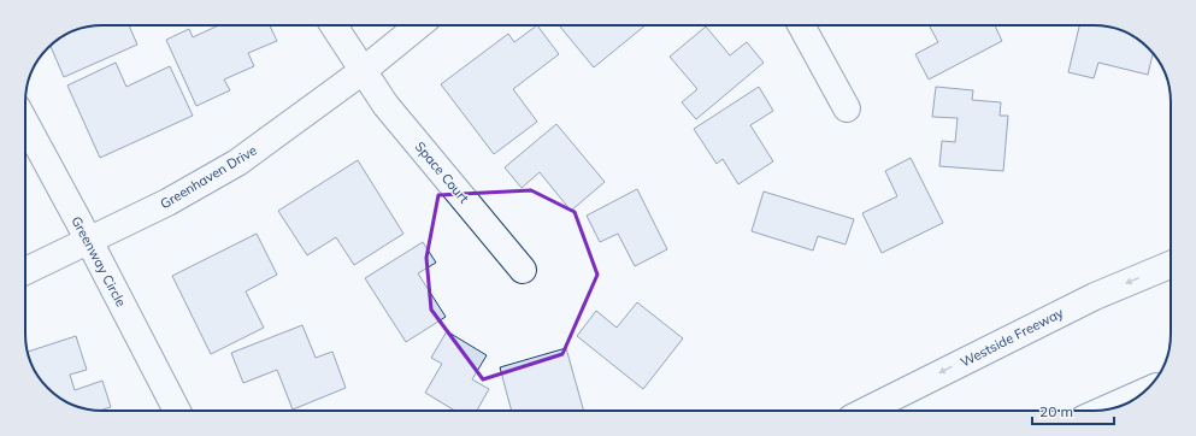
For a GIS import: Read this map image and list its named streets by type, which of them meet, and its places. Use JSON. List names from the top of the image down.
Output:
{
  "streets": {
    "main road": [
      "Space Court",
      "Greenhaven Drive",
      "Greenway Circle",
      "Westside Freeway"
    ]
  },
  "crossings": [
    ["Space Court", "Greenhaven Drive"],
    ["Greenhaven Drive", "Greenway Circle"]
  ],
  "one_way": ["Westside Freeway"],
  "scale_bar": "20 m"
}
